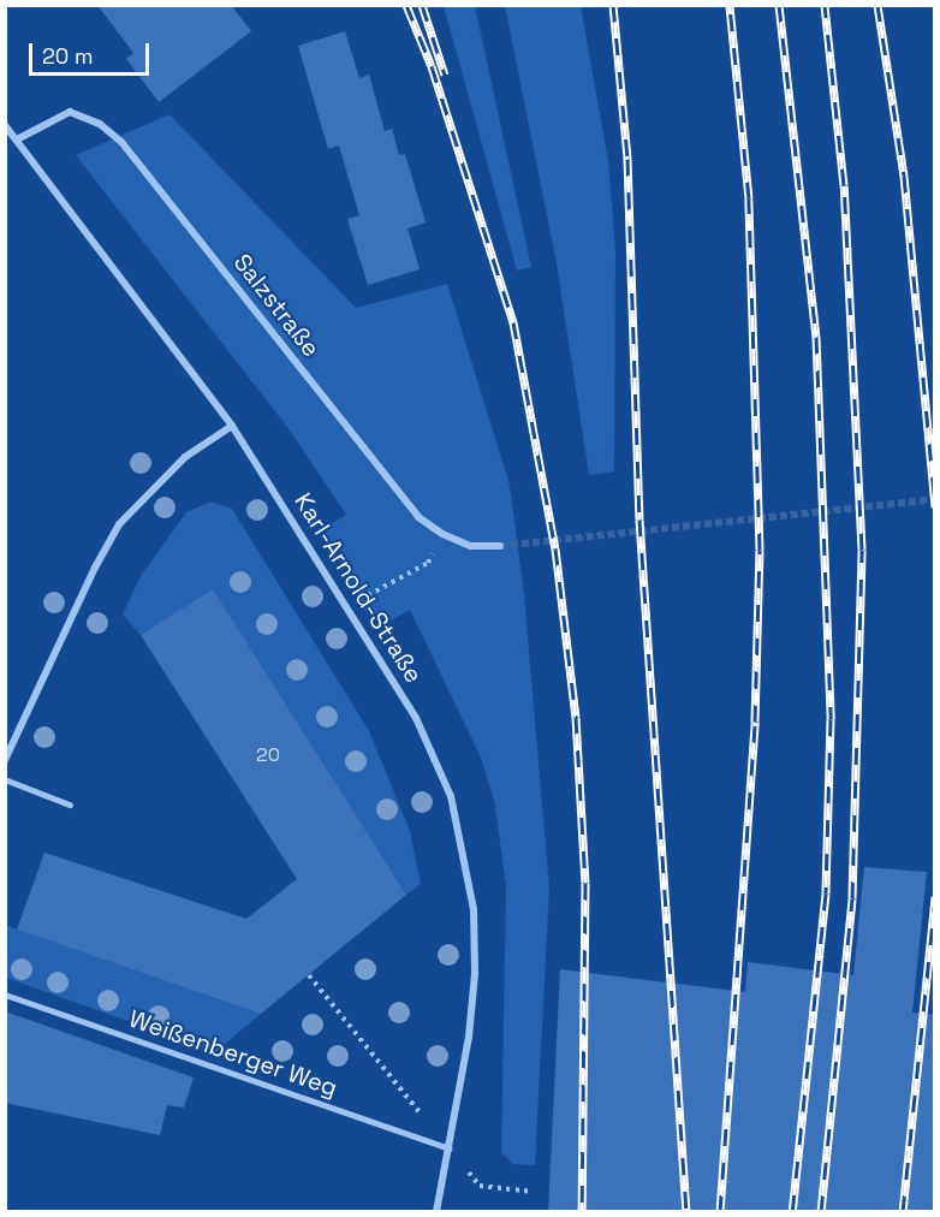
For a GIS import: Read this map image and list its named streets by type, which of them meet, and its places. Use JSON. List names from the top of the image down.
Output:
{
  "streets": {
    "street": ["Salzstraße", "Karl-Arnold-Straße", "Weißenberger Weg"]
  },
  "crossings": [
    ["Salzstraße", "Karl-Arnold-Straße"],
    ["Karl-Arnold-Straße", "Weißenberger Weg"]
  ],
  "house_numbers": ["20"],
  "scale_bar": "20 m"
}
